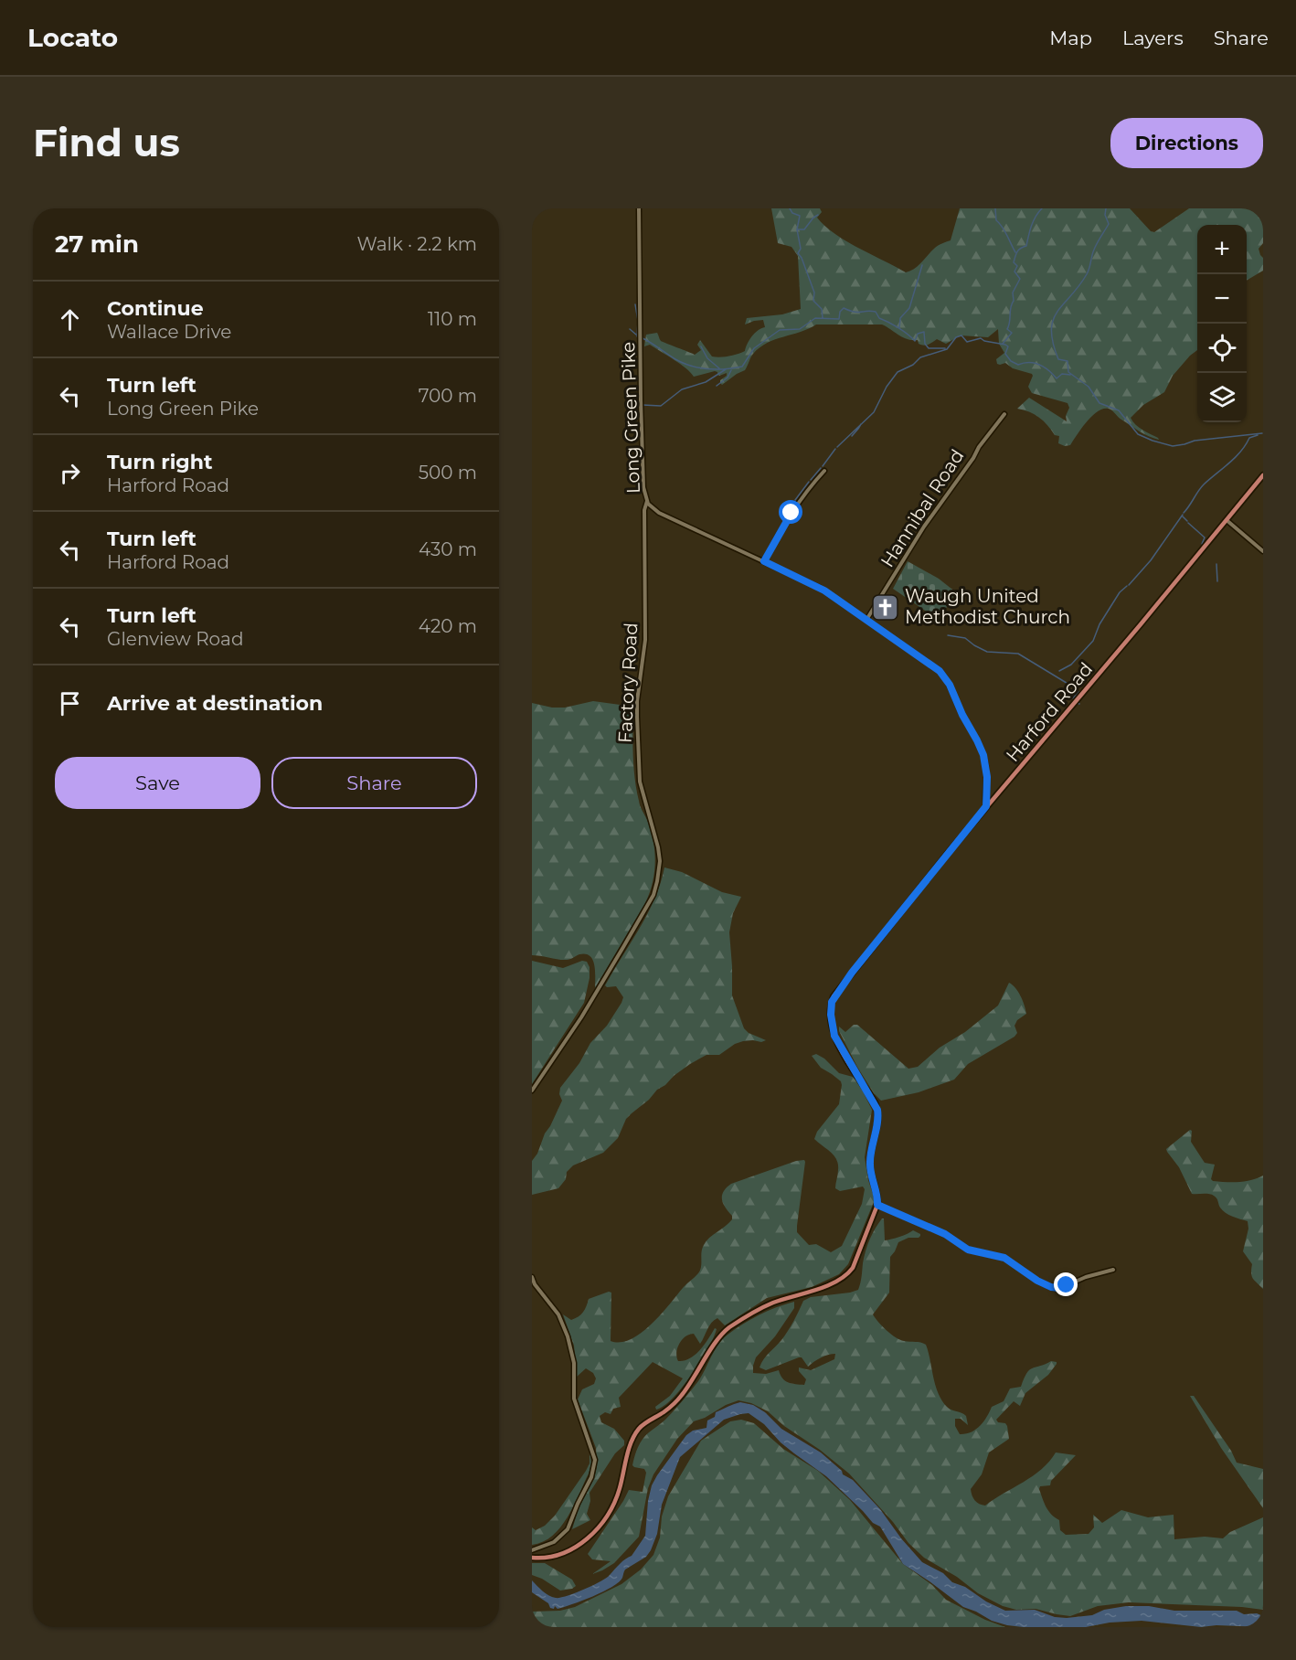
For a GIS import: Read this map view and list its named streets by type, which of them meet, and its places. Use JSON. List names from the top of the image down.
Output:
{
  "streets": {
    "main road": ["Harford Road"],
    "street": ["Long Green Pike", "Hannibal Road", "Factory Road"]
  },
  "crossings": [
    ["Long Green Pike", "Hannibal Road"],
    ["Long Green Pike", "Factory Road"],
    ["Long Green Pike", "Harford Road"]
  ],
  "places": {
    "church": ["Waugh United Methodist Church"]
  },
  "page": {
    "header": "Locato",
    "nav": ["Map", "Layers", "Share"],
    "buttons": [
      "Directions",
      ["Save", "Share"]
    ],
    "title": "Find us",
    "heading": ["27 min", "Walk · 2.2 km"],
    "map_buttons": ["+", "−"],
    "list": [
      ["Continue", "Wallace Drive", "110 m"],
      ["Turn left", "Long Green Pike", "700 m"],
      ["Turn right", "Harford Road", "500 m"],
      ["Turn left", "Harford Road", "430 m"],
      ["Turn left", "Glenview Road", "420 m"],
      "Arrive at destination"
    ]
  }
}
